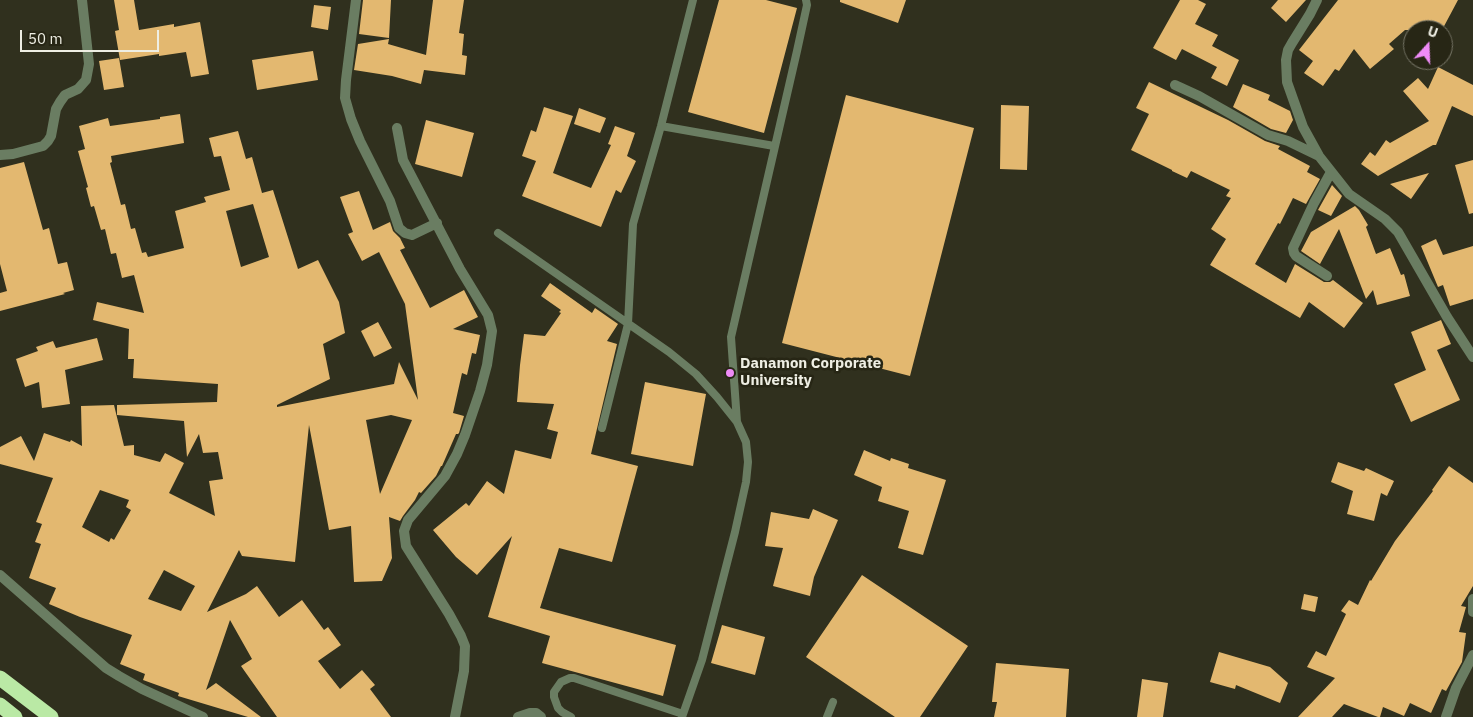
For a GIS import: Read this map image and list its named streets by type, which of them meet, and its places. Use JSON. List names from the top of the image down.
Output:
{
  "places": ["Danamon Corporate University"],
  "scale_bar": "50 m",
  "north": "top"
}
